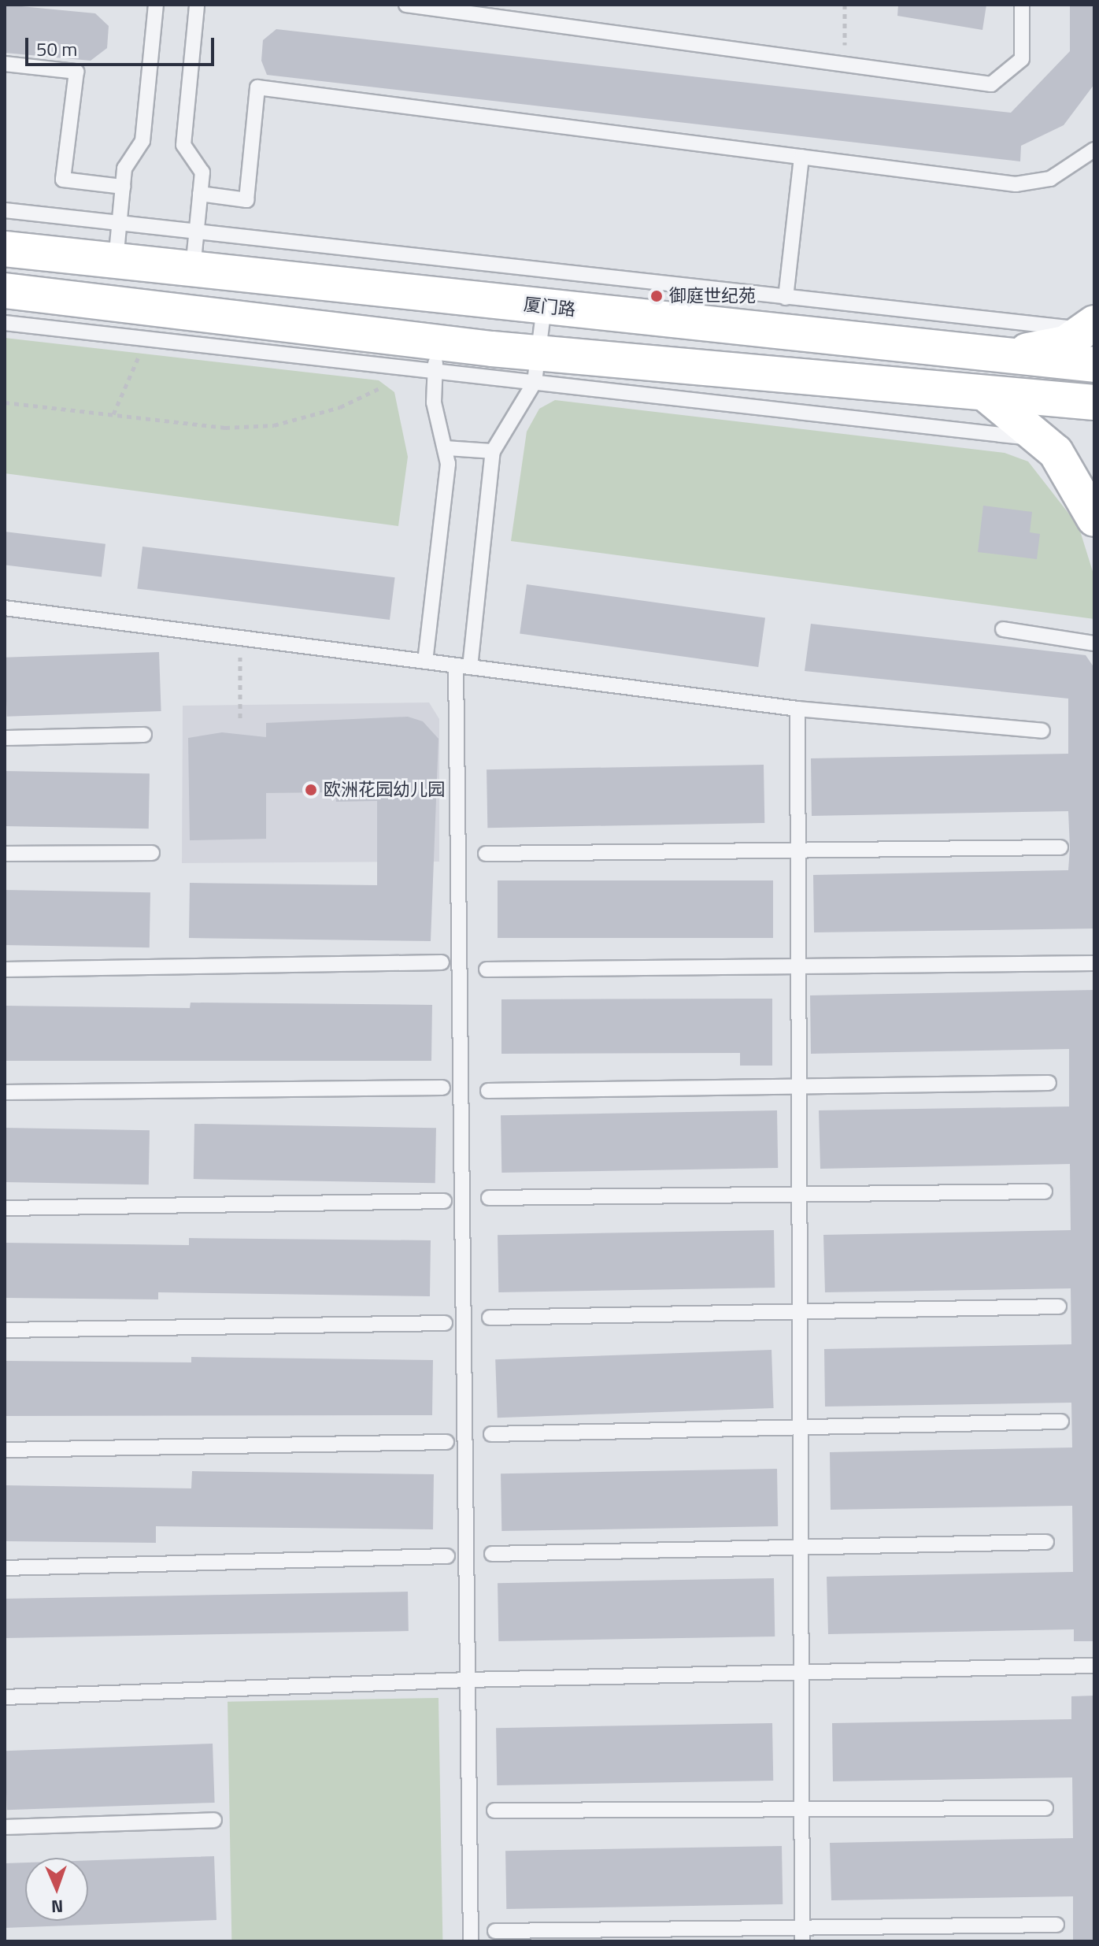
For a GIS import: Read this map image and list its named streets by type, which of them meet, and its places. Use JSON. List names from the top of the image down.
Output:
{
  "streets": {
    "street": ["厦门路"]
  },
  "places": ["御庭世纪苑", "欧洲花园幼儿园"],
  "scale_bar": "50 m",
  "north": "bottom"
}
